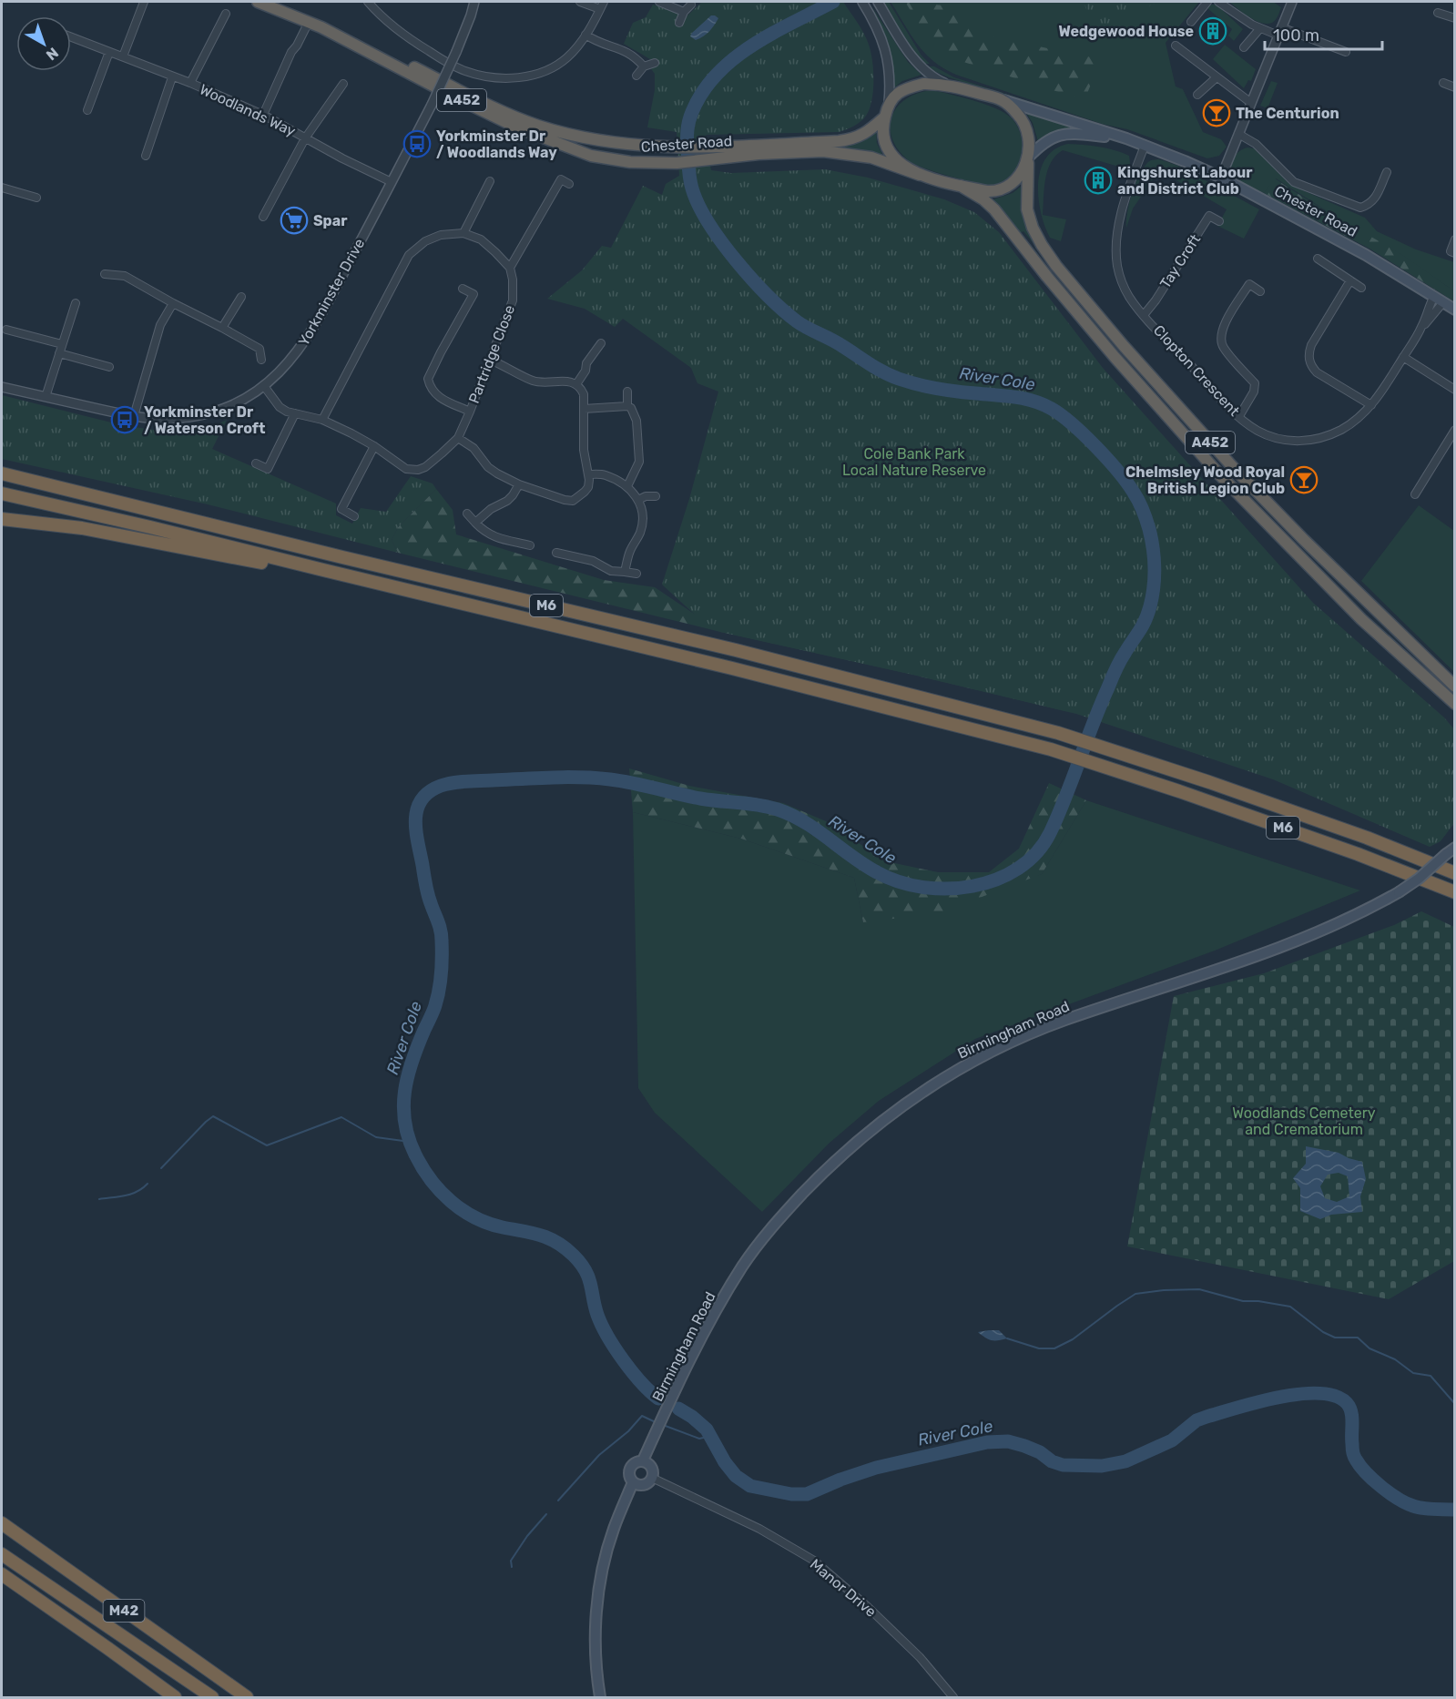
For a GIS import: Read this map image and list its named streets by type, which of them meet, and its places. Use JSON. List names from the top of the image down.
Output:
{
  "streets": {
    "highway": [
      "A452",
      "Chester Road",
      "M6",
      "M42"
    ],
    "main road": ["Birmingham Road"],
    "street": [
      "Woodlands Way",
      "Tay Croft",
      "Yorkminster Drive",
      "Partridge Close",
      "Clopton Crescent",
      "Manor Drive"
    ]
  },
  "crossings": [
    ["A452", "Chester Road"],
    ["Woodlands Way", "Yorkminster Drive"],
    ["Chester Road", "Clopton Crescent"],
    ["Tay Croft", "Clopton Crescent"],
    ["Birmingham Road", "Manor Drive"]
  ],
  "water": ["River Cole"],
  "parks": ["Cole Bank Park Local Nature Reserve", "Woodlands Cemetery and Crematorium"],
  "places": {
    "building": ["Wedgewood House", "Kingshurst Labour and District Club"],
    "bar": ["The Centurion", "Chelmsley Wood Royal British Legion Club"],
    "bus stop": ["Yorkminster Dr / Woodlands Way", "Yorkminster Dr / Waterson Croft"],
    "supermarket": ["Spar"]
  },
  "scale_bar": "100 m",
  "north": "bottom right"
}
